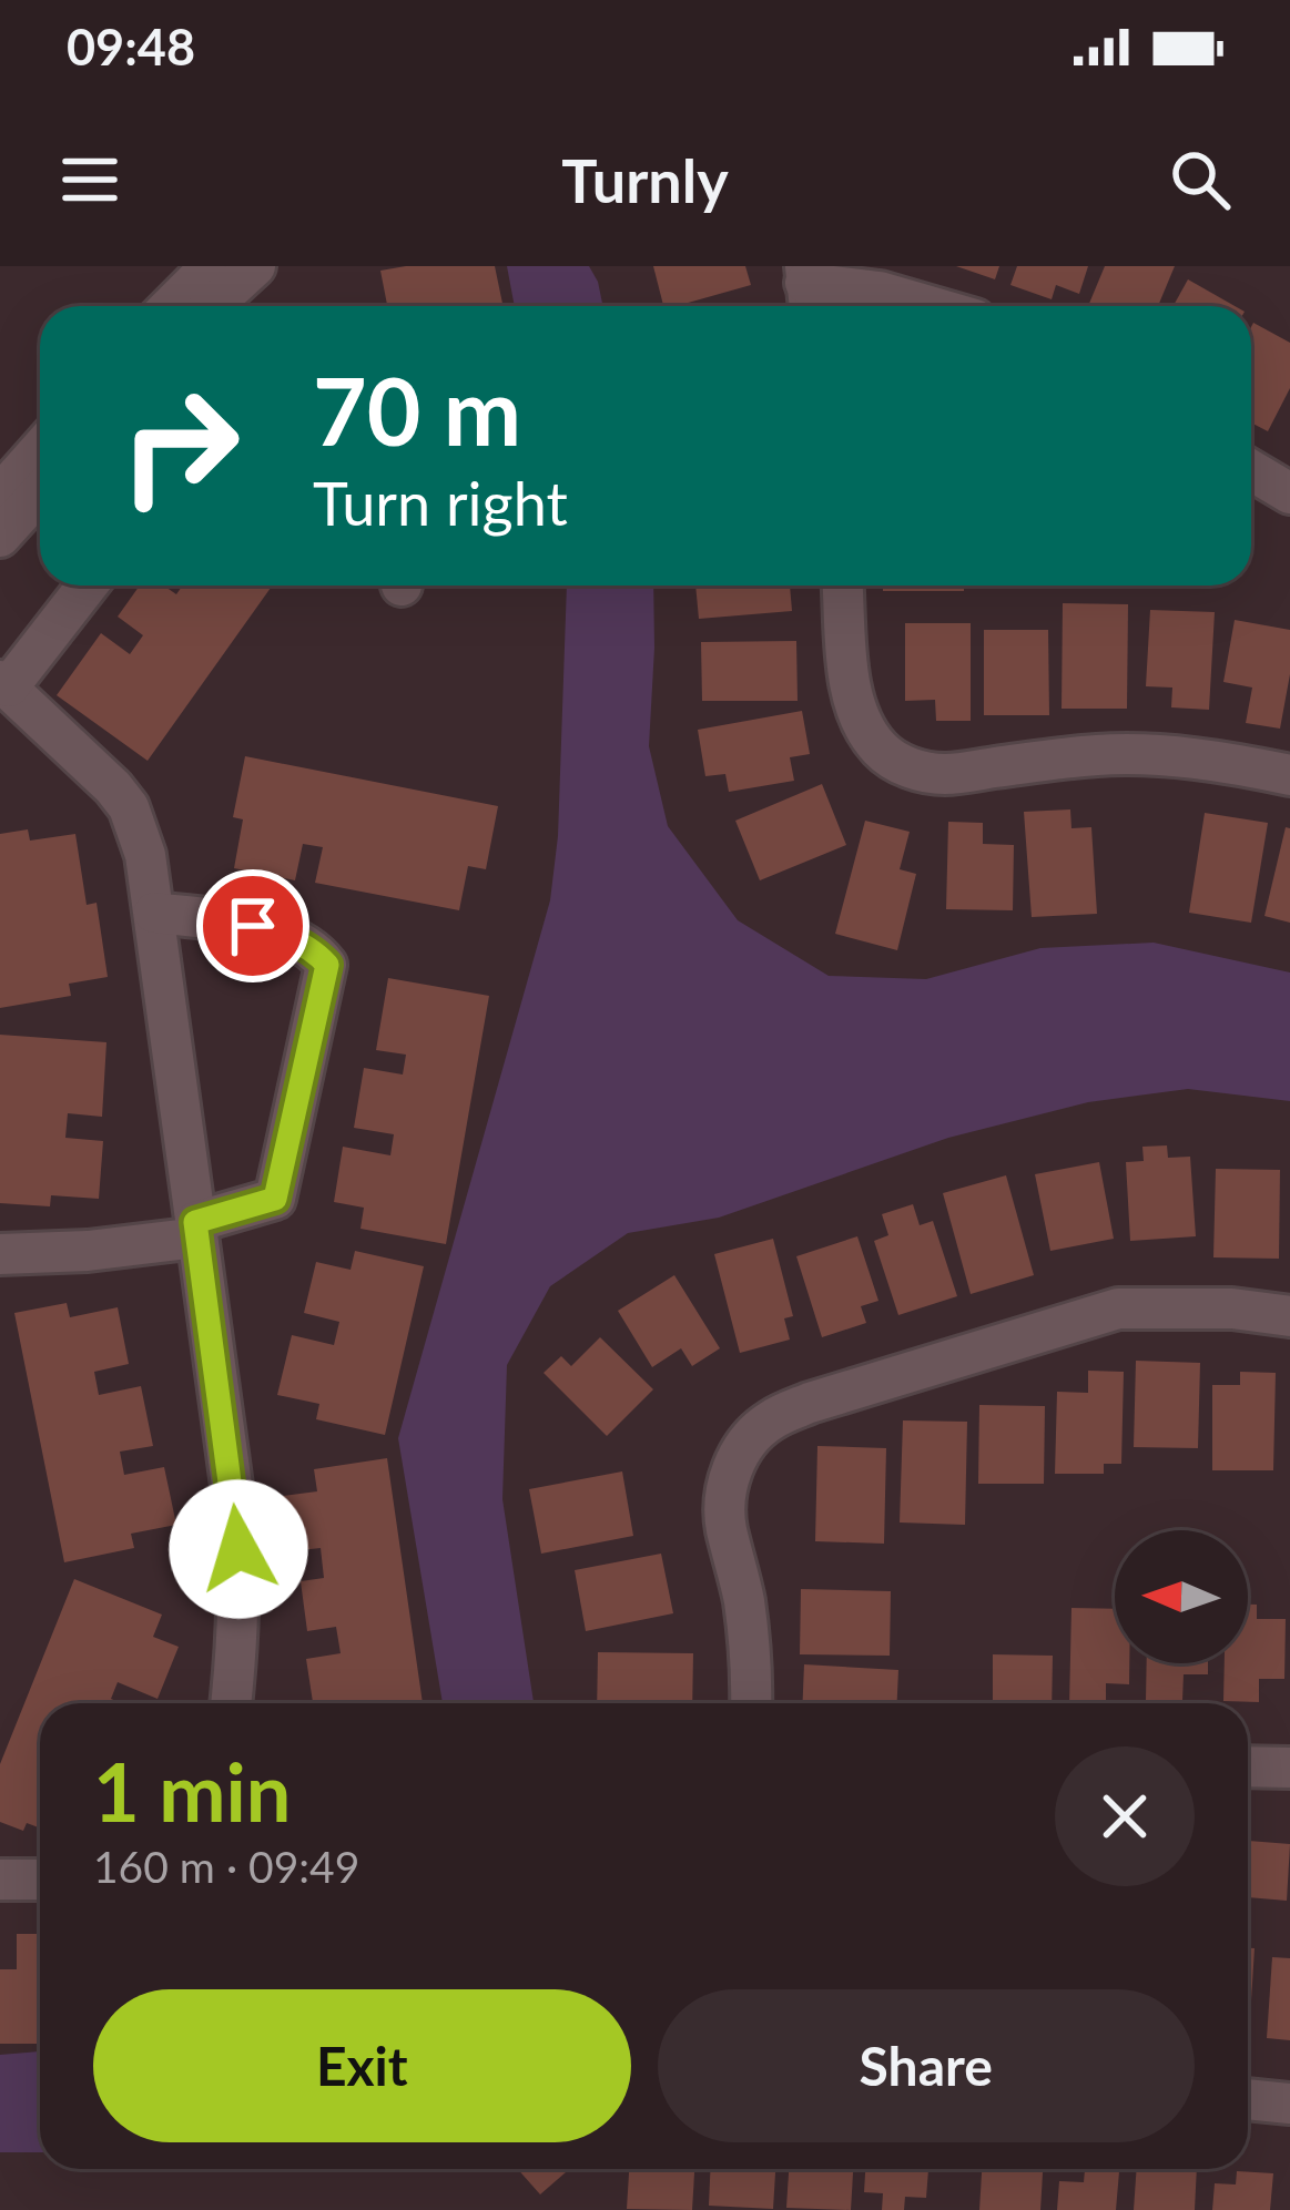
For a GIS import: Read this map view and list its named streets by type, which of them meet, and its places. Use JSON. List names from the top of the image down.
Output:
{
  "north": "left",
  "page": {
    "status": "09:48",
    "header": "Turnly",
    "turn": ["70 m", "Turn right"],
    "heading": ["1 min", "160 m · 09:49"],
    "buttons": ["Exit", "Share"]
  }
}
